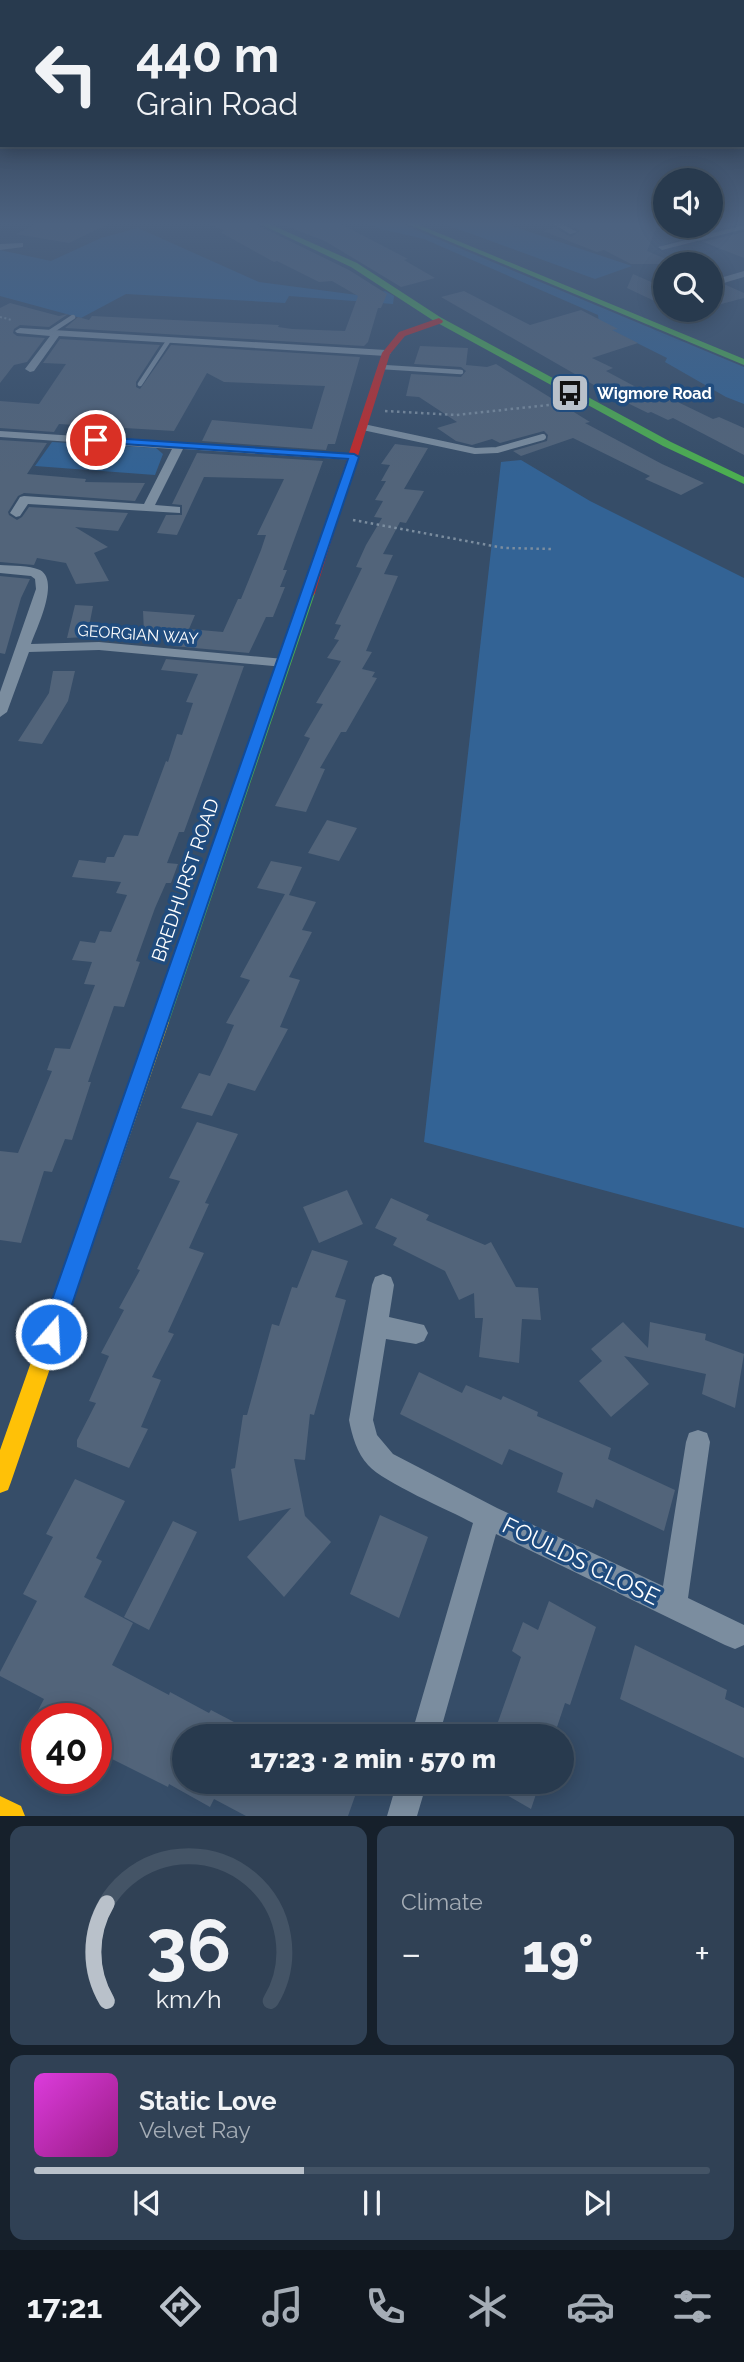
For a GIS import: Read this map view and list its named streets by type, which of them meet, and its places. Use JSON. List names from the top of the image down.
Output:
{
  "streets": {
    "street": ["GEORGIAN WAY", "BREDHURST ROAD", "FOULDS CLOSE"]
  },
  "crossings": [
    ["GEORGIAN WAY", "BREDHURST ROAD"]
  ],
  "places": {
    "bus stop": ["Wigmore Road"]
  },
  "page": {
    "turn": ["440 m", "Grain Road"],
    "limit": "40",
    "trip": "17:23 · 2 min · 570 m",
    "tile": "Climate",
    "heat": ["−", "19°", "+"],
    "song": ["Static Love", "Velvet Ray"],
    "tabs": "17:21",
    "gauge": ["36", "km/h"]
  }
}
